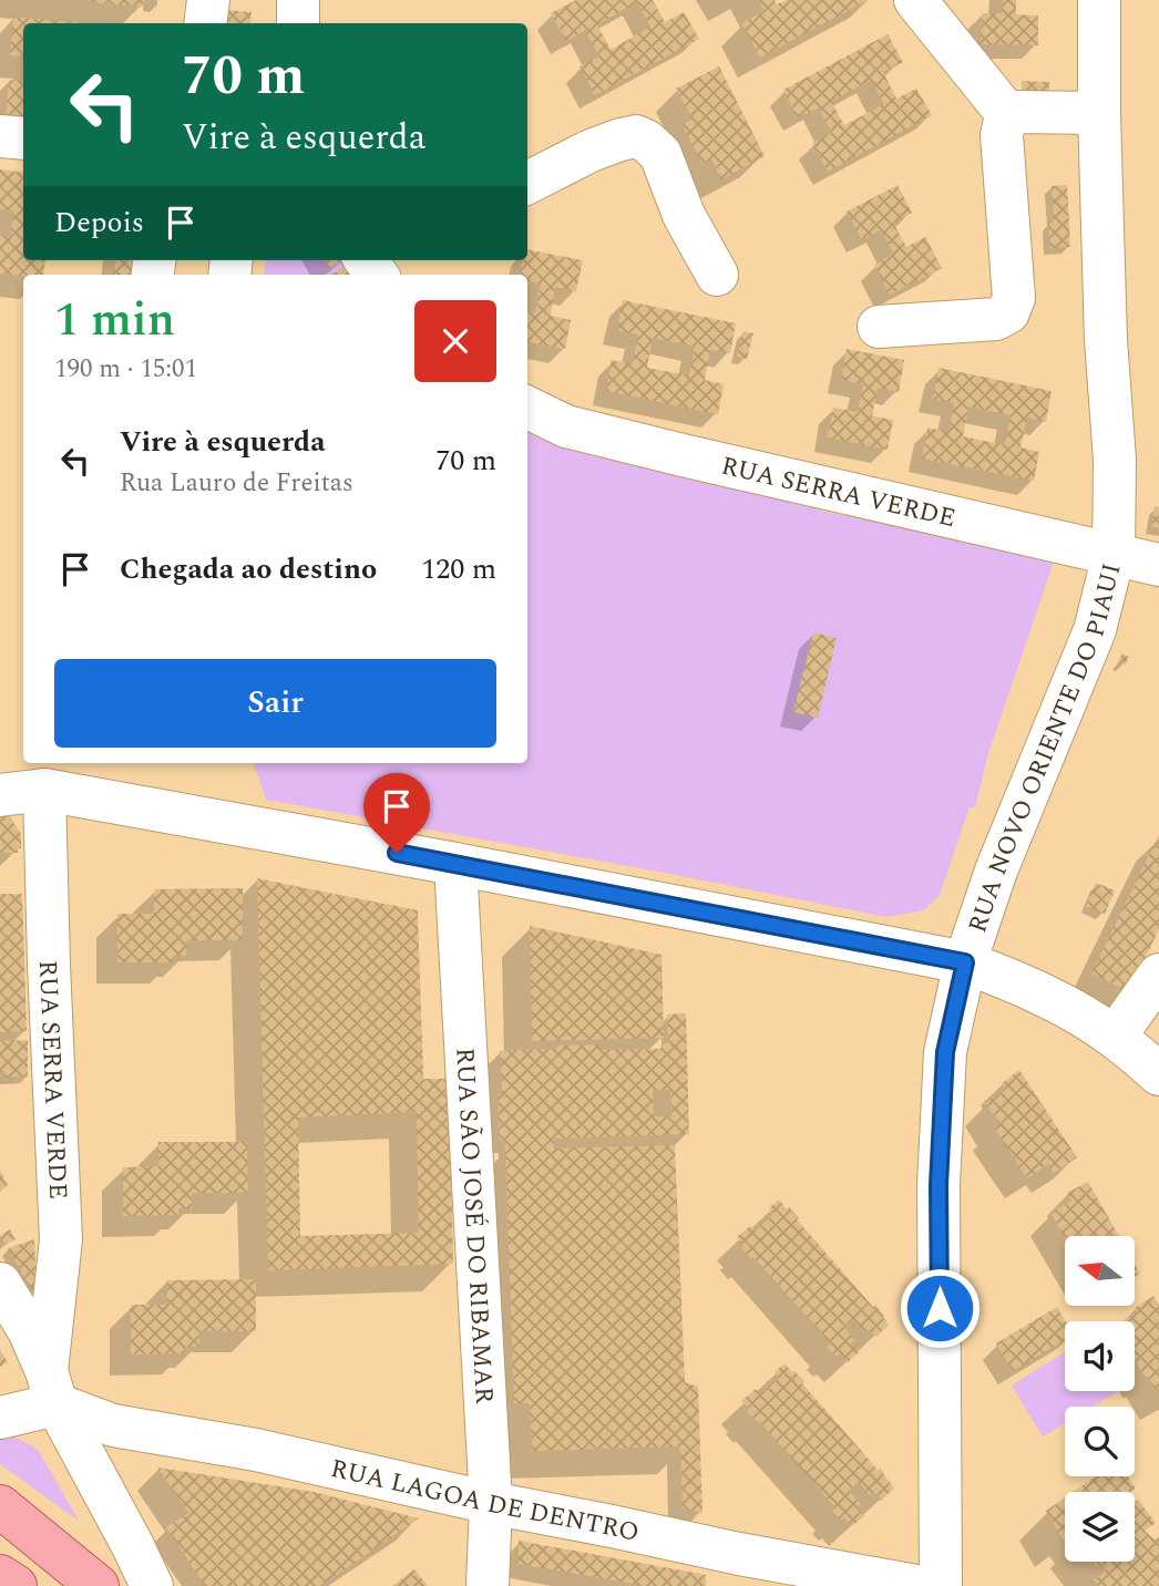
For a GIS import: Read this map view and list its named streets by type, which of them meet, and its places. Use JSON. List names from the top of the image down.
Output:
{
  "streets": {
    "street": [
      "RUA SERRA VERDE",
      "RUA NOVO ORIENTE DO PIAUI",
      "RUA SÃO JOSÉ DO RIBAMAR",
      "RUA LAGOA DE DENTRO"
    ]
  },
  "crossings": [
    ["RUA SERRA VERDE", "RUA NOVO ORIENTE DO PIAUI"],
    ["RUA SERRA VERDE", "RUA LAGOA DE DENTRO"],
    ["RUA SÃO JOSÉ DO RIBAMAR", "RUA LAGOA DE DENTRO"]
  ],
  "north": "left",
  "page": {
    "turn": ["70 m", "Vire à esquerda"],
    "then": "Depois",
    "heading": ["1 min", "190 m · 15:01"],
    "list": [
      {
        "name": "Vire à esquerda",
        "note": "Rua Lauro de Freitas",
        "value": "70 m"
      },
      {
        "name": "Chegada ao destino",
        "value": "120 m"
      }
    ],
    "buttons": "Sair"
  }
}
